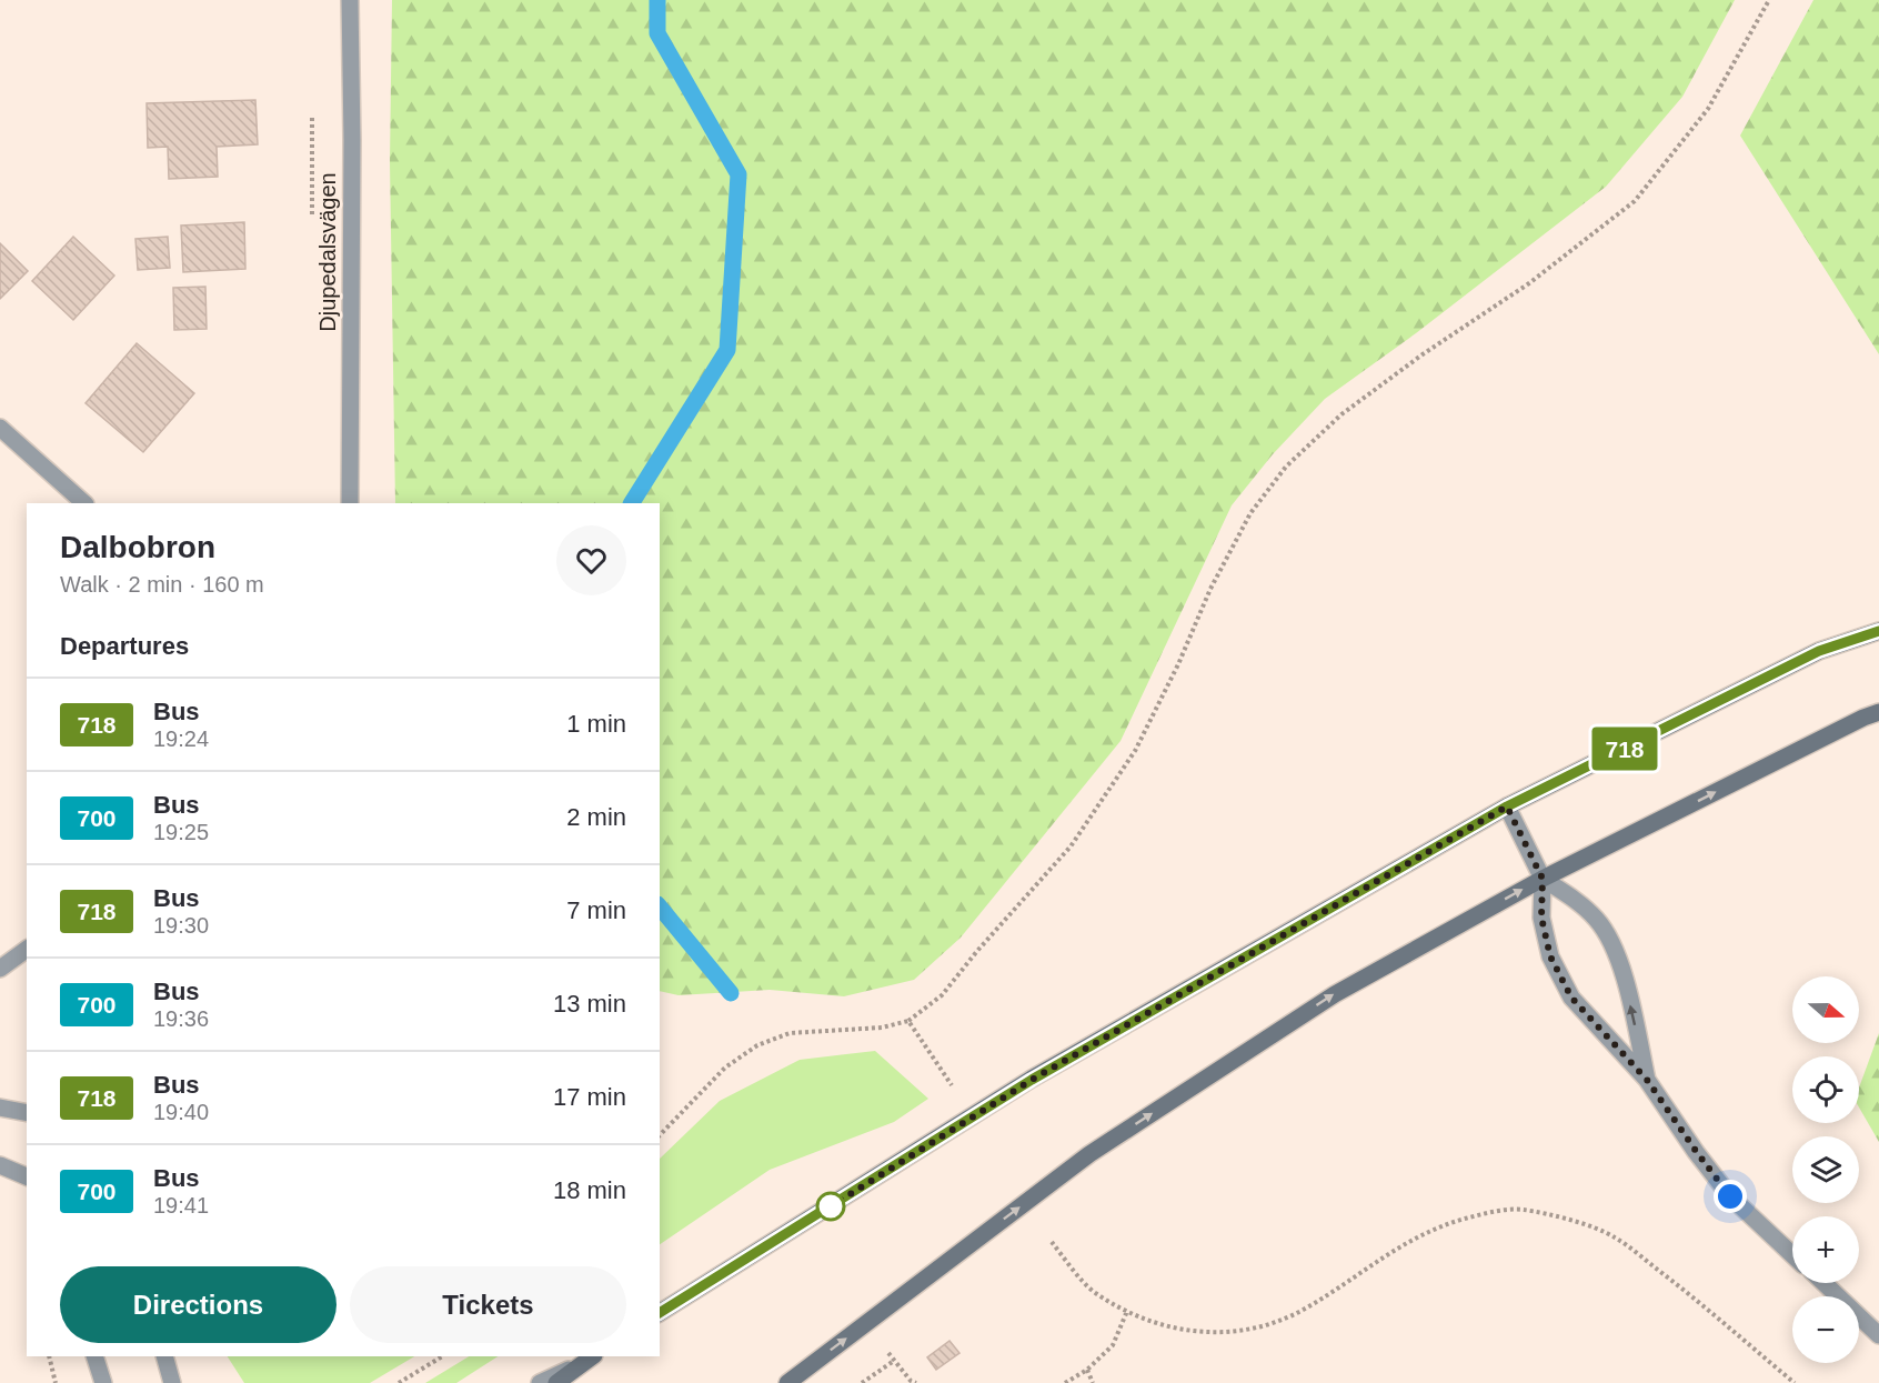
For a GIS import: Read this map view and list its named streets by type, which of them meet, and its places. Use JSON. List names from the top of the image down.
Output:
{
  "streets": {
    "street": ["Djupedalsvägen"]
  },
  "lines": ["bus line 718"],
  "north": "right",
  "page": {
    "on_map": "718",
    "heading": [
      ["Dalbobron", "Walk · 2 min · 160 m"],
      "Departures"
    ],
    "list": [
      {
        "mark": "718",
        "name": "Bus",
        "note": "19:24",
        "value": "1 min"
      },
      {
        "mark": "700",
        "name": "Bus",
        "note": "19:25",
        "value": "2 min"
      },
      {
        "mark": "718",
        "name": "Bus",
        "note": "19:30",
        "value": "7 min"
      },
      {
        "mark": "700",
        "name": "Bus",
        "note": "19:36",
        "value": "13 min"
      },
      {
        "mark": "718",
        "name": "Bus",
        "note": "19:40",
        "value": "17 min"
      },
      {
        "mark": "700",
        "name": "Bus",
        "note": "19:41",
        "value": "18 min"
      }
    ],
    "map_buttons": ["+", "−"],
    "buttons": ["Directions", "Tickets"]
  }
}
